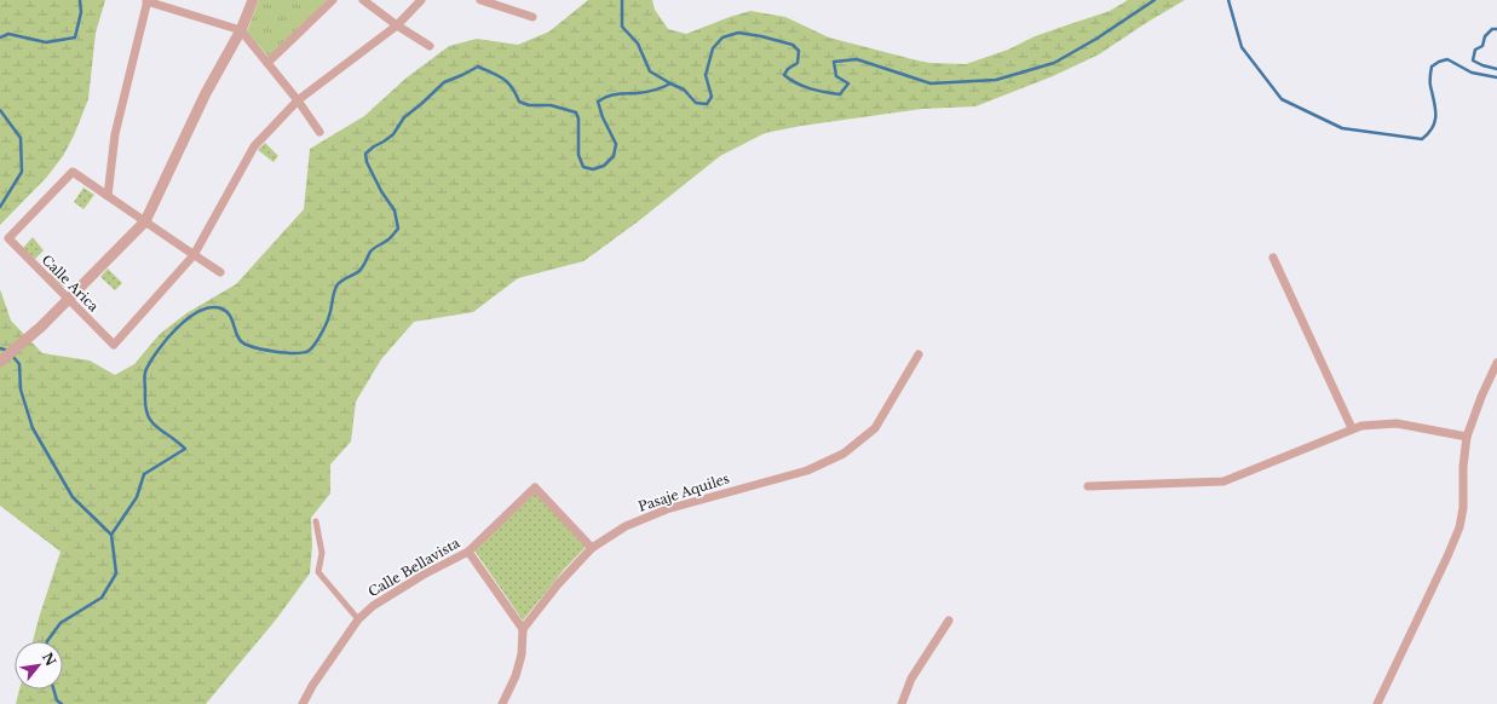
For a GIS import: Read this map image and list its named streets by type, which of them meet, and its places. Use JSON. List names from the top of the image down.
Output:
{
  "streets": {
    "street": ["Calle Arica", "Pasaje Aquiles", "Calle Bellavista"]
  },
  "crossings": [
    ["Pasaje Aquiles", "Calle Bellavista"]
  ],
  "north": "top right"
}
